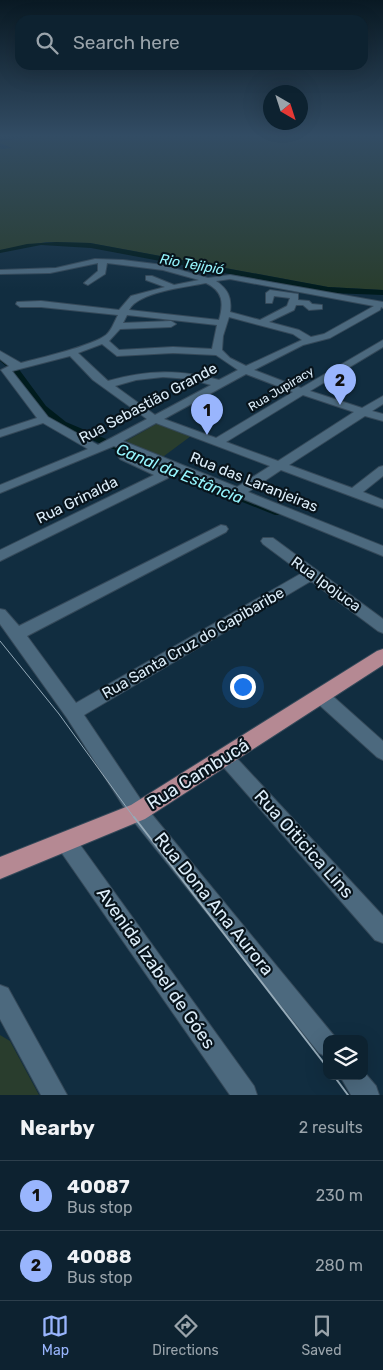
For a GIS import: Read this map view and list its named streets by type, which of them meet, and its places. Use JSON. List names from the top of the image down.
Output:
{
  "streets": {
    "main road": ["Rua Cambucá"],
    "street": [
      "Rua Jupiracy",
      "Rua Sebastião Grande",
      "Rua das Laranjeiras",
      "Rua Grinalda",
      "Rua Ipojuca",
      "Rua Santa Cruz do Capibaribe",
      "Rua Oiticica Lins",
      "Rua Dona Ana Aurora",
      "Avenida Izabel de Góes"
    ]
  },
  "crossings": [
    ["Rua Sebastião Grande", "Rua das Laranjeiras"],
    ["Rua Sebastião Grande", "Rua Grinalda"],
    ["Rua das Laranjeiras", "Rua Grinalda"],
    ["Rua Ipojuca", "Rua Santa Cruz do Capibaribe"],
    ["Rua Santa Cruz do Capibaribe", "Rua Dona Ana Aurora"],
    ["Rua Cambucá", "Rua Oiticica Lins"],
    ["Rua Cambucá", "Rua Dona Ana Aurora"],
    ["Rua Cambucá", "Avenida Izabel de Góes"]
  ],
  "water": ["Rio Tejipió", "Canal da Estância"],
  "north": "bottom right",
  "page": {
    "search": "Search here",
    "pins": ["2", "1"],
    "heading": ["Nearby", "2 results"],
    "list": [
      {
        "mark": "1",
        "name": "40087",
        "note": "Bus stop",
        "value": "230 m"
      },
      {
        "mark": "2",
        "name": "40088",
        "note": "Bus stop",
        "value": "280 m"
      }
    ],
    "nav": ["Map", "Directions", "Saved"]
  }
}
